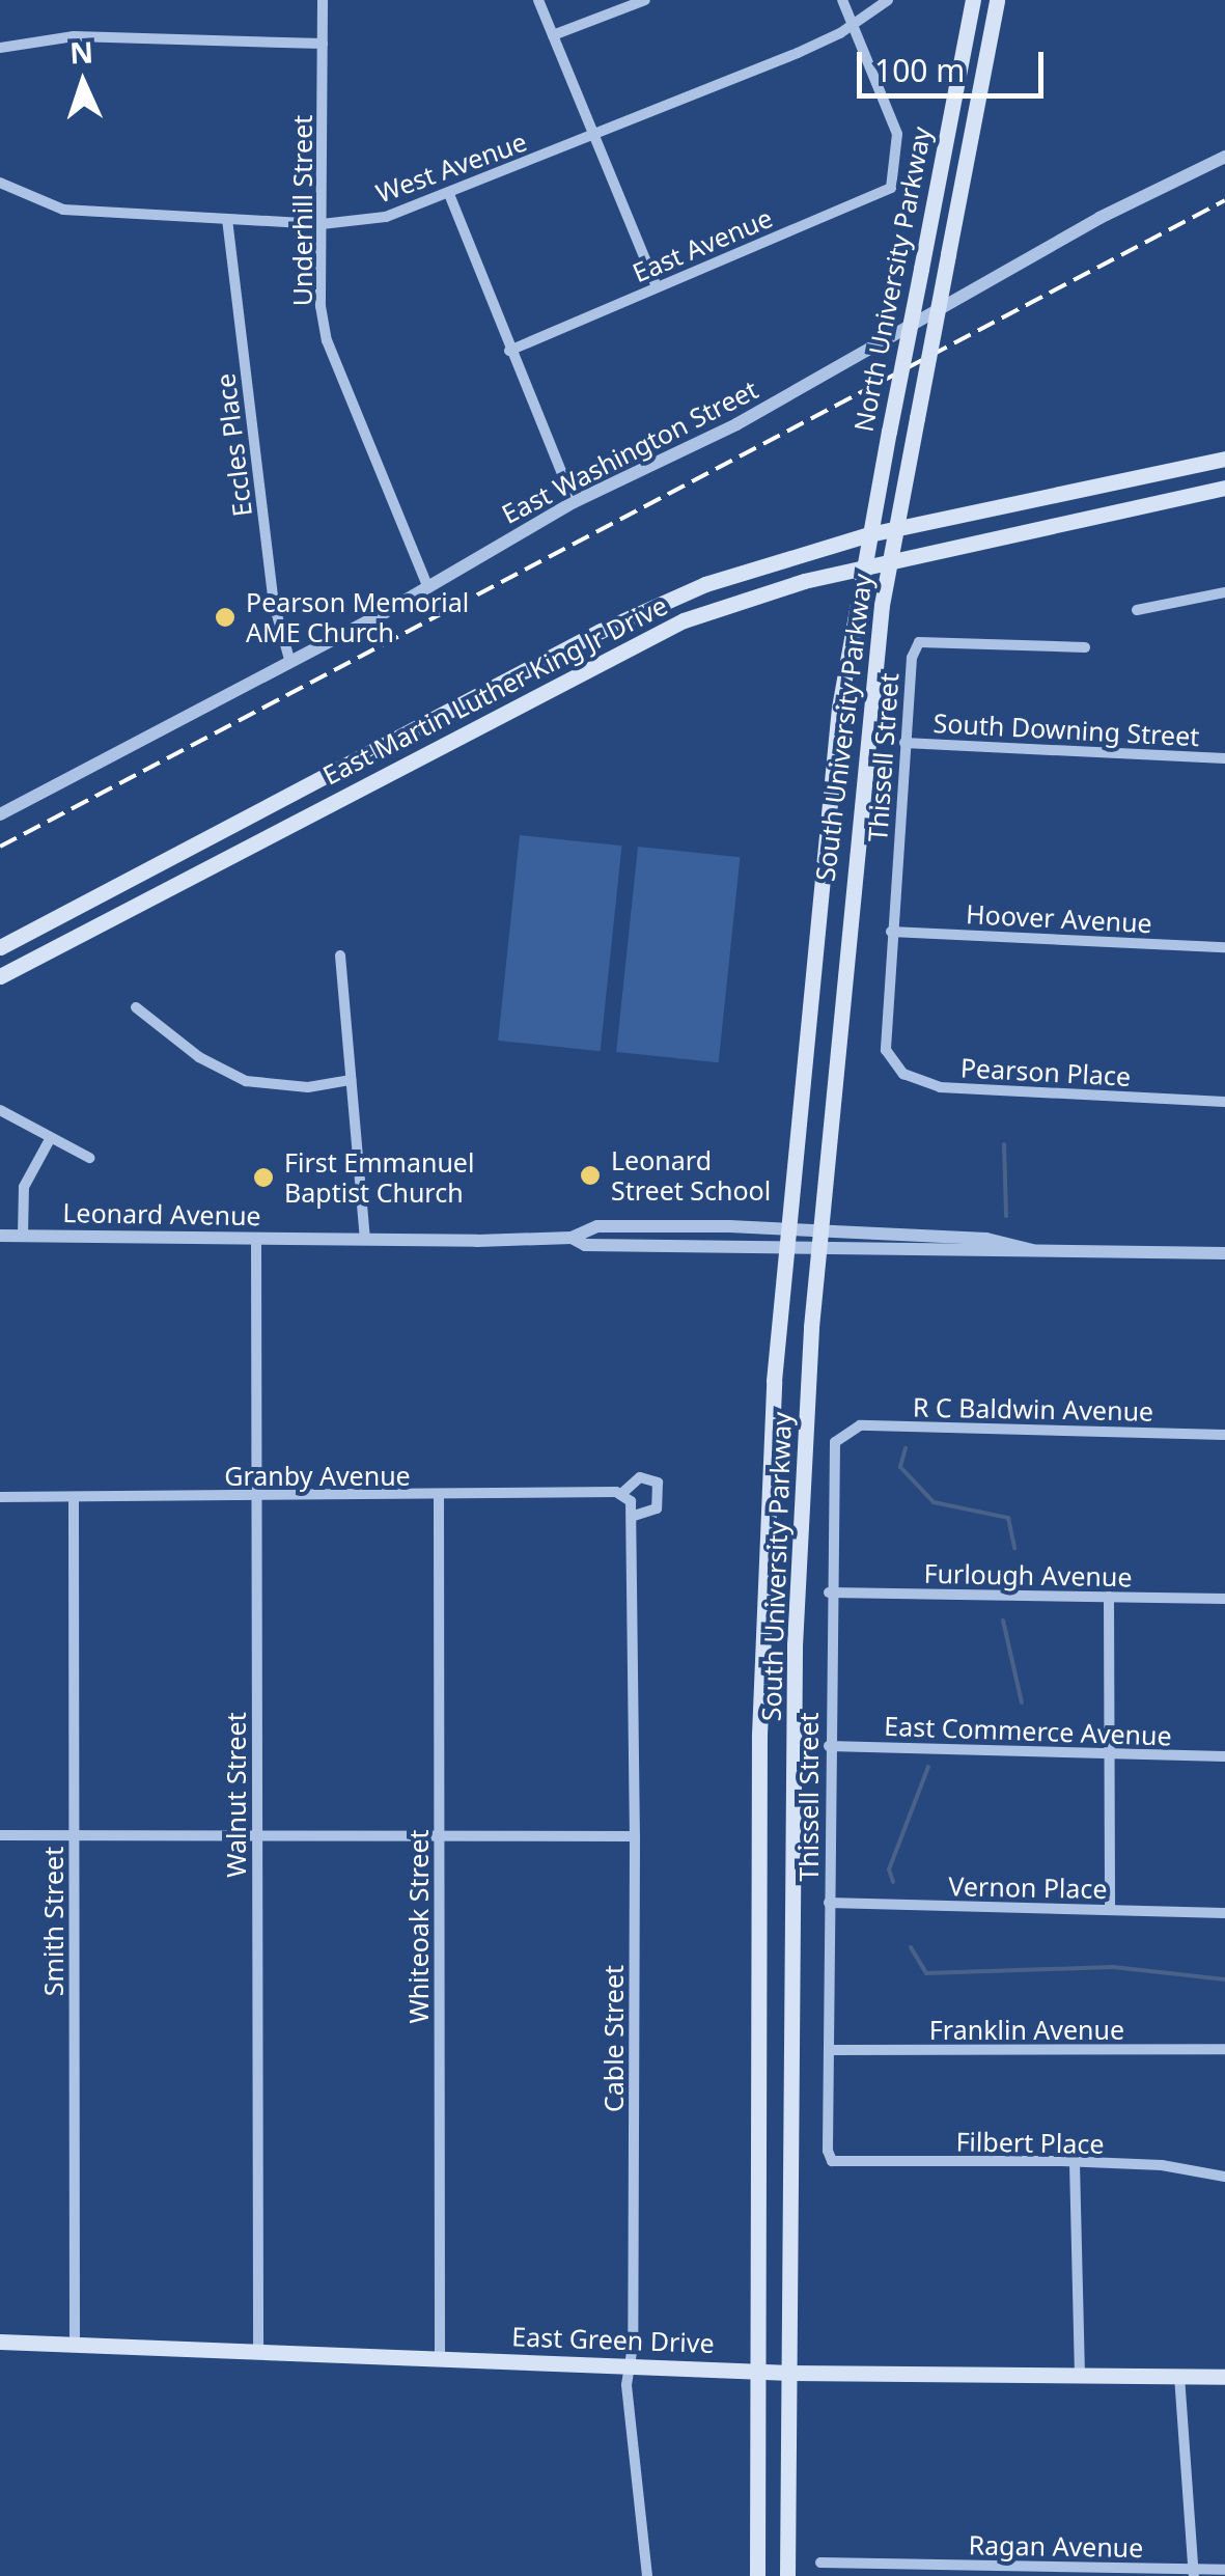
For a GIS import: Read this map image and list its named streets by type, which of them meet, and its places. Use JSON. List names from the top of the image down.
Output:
{
  "streets": {
    "main road": [
      "North University Parkway",
      "East Martin Luther King Jr Drive",
      "South University Parkway",
      "East Green Drive"
    ],
    "street": [
      "West Avenue",
      "Underhill Street",
      "East Avenue",
      "Eccles Place",
      "East Washington Street",
      "South Downing Street",
      "Thissell Street",
      "Hoover Avenue",
      "Pearson Place",
      "Leonard Avenue",
      "R C Baldwin Avenue",
      "Granby Avenue",
      "Furlough Avenue",
      "East Commerce Avenue",
      "Walnut Street",
      "Vernon Place",
      "Smith Street",
      "Whiteoak Street",
      "Franklin Avenue",
      "Cable Street",
      "Filbert Place",
      "Ragan Avenue"
    ]
  },
  "crossings": [
    ["West Avenue", "Underhill Street"],
    ["West Avenue", "East Avenue"],
    ["West Avenue", "Eccles Place"],
    ["Underhill Street", "East Washington Street"],
    ["North University Parkway", "East Martin Luther King Jr Drive"],
    ["North University Parkway", "South University Parkway"],
    ["Eccles Place", "East Washington Street"],
    ["East Martin Luther King Jr Drive", "South University Parkway"],
    ["South University Parkway", "Leonard Avenue"],
    ["South University Parkway", "East Green Drive"],
    ["South Downing Street", "Thissell Street"],
    ["Thissell Street", "Hoover Avenue"],
    ["Thissell Street", "Pearson Place"],
    ["Thissell Street", "R C Baldwin Avenue"],
    ["Thissell Street", "Furlough Avenue"],
    ["Thissell Street", "East Commerce Avenue"],
    ["Thissell Street", "Vernon Place"],
    ["Thissell Street", "Franklin Avenue"],
    ["Thissell Street", "Filbert Place"],
    ["Leonard Avenue", "Walnut Street"],
    ["Granby Avenue", "Walnut Street"],
    ["Granby Avenue", "Smith Street"],
    ["Granby Avenue", "Whiteoak Street"],
    ["Granby Avenue", "Cable Street"],
    ["Walnut Street", "East Green Drive"],
    ["Smith Street", "East Green Drive"],
    ["Whiteoak Street", "East Green Drive"],
    ["Cable Street", "East Green Drive"]
  ],
  "places": ["Pearson Memorial AME Church", "Leonard Street School", "First Emmanuel Baptist Church"],
  "scale_bar": "100 m",
  "north": "top"
}
